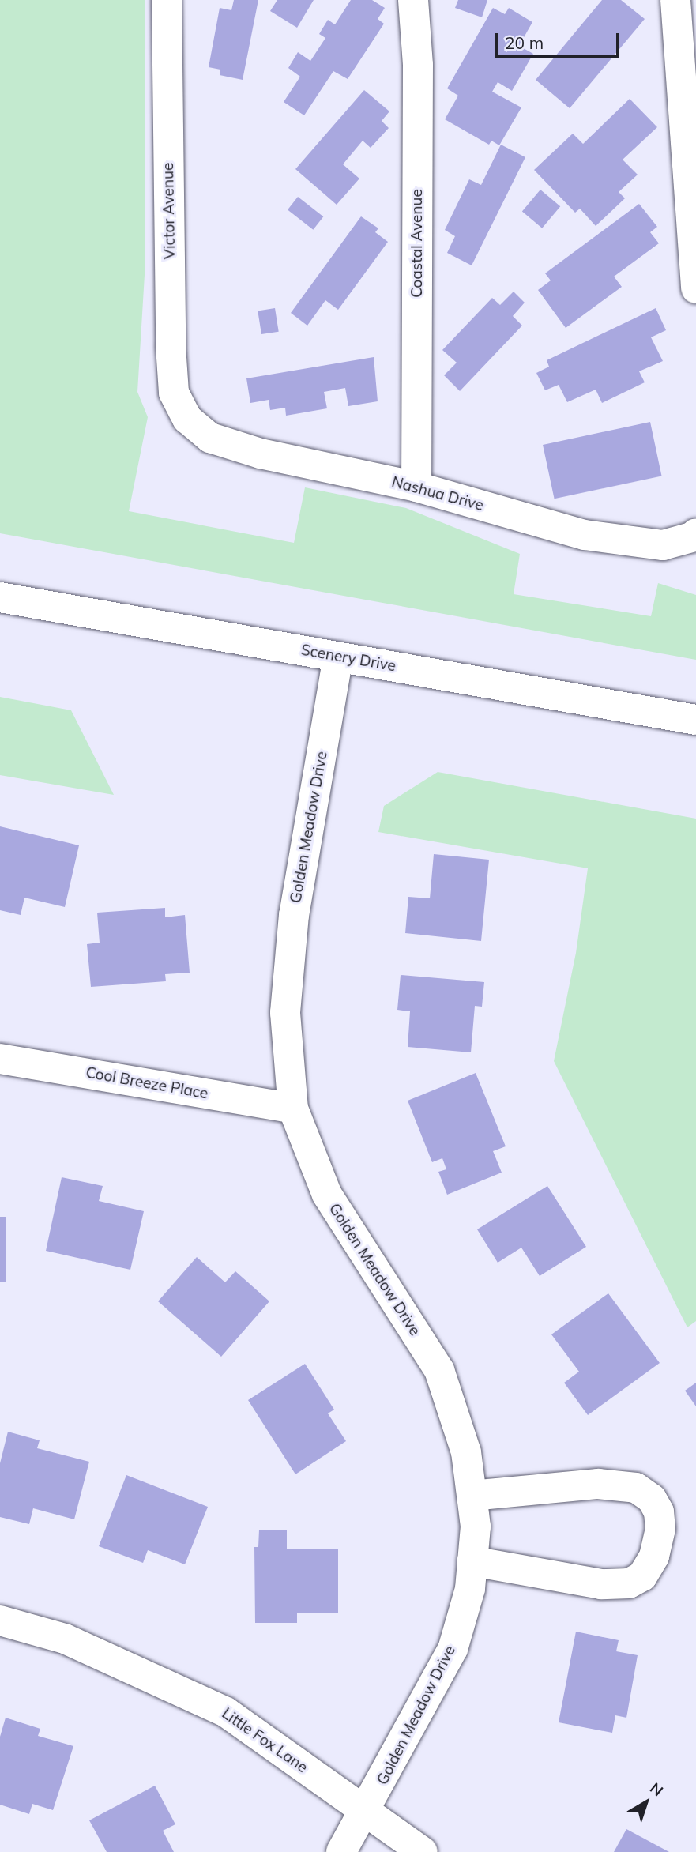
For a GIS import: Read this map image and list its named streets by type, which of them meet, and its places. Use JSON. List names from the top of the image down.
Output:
{
  "streets": {
    "street": [
      "Victor Avenue",
      "Coastal Avenue",
      "Nashua Drive",
      "Scenery Drive",
      "Golden Meadow Drive",
      "Cool Breeze Place",
      "Little Fox Lane"
    ]
  },
  "crossings": [
    ["Victor Avenue", "Nashua Drive"],
    ["Coastal Avenue", "Nashua Drive"],
    ["Scenery Drive", "Golden Meadow Drive"],
    ["Golden Meadow Drive", "Cool Breeze Place"],
    ["Golden Meadow Drive", "Little Fox Lane"]
  ],
  "scale_bar": "20 m",
  "north": "top right"
}
